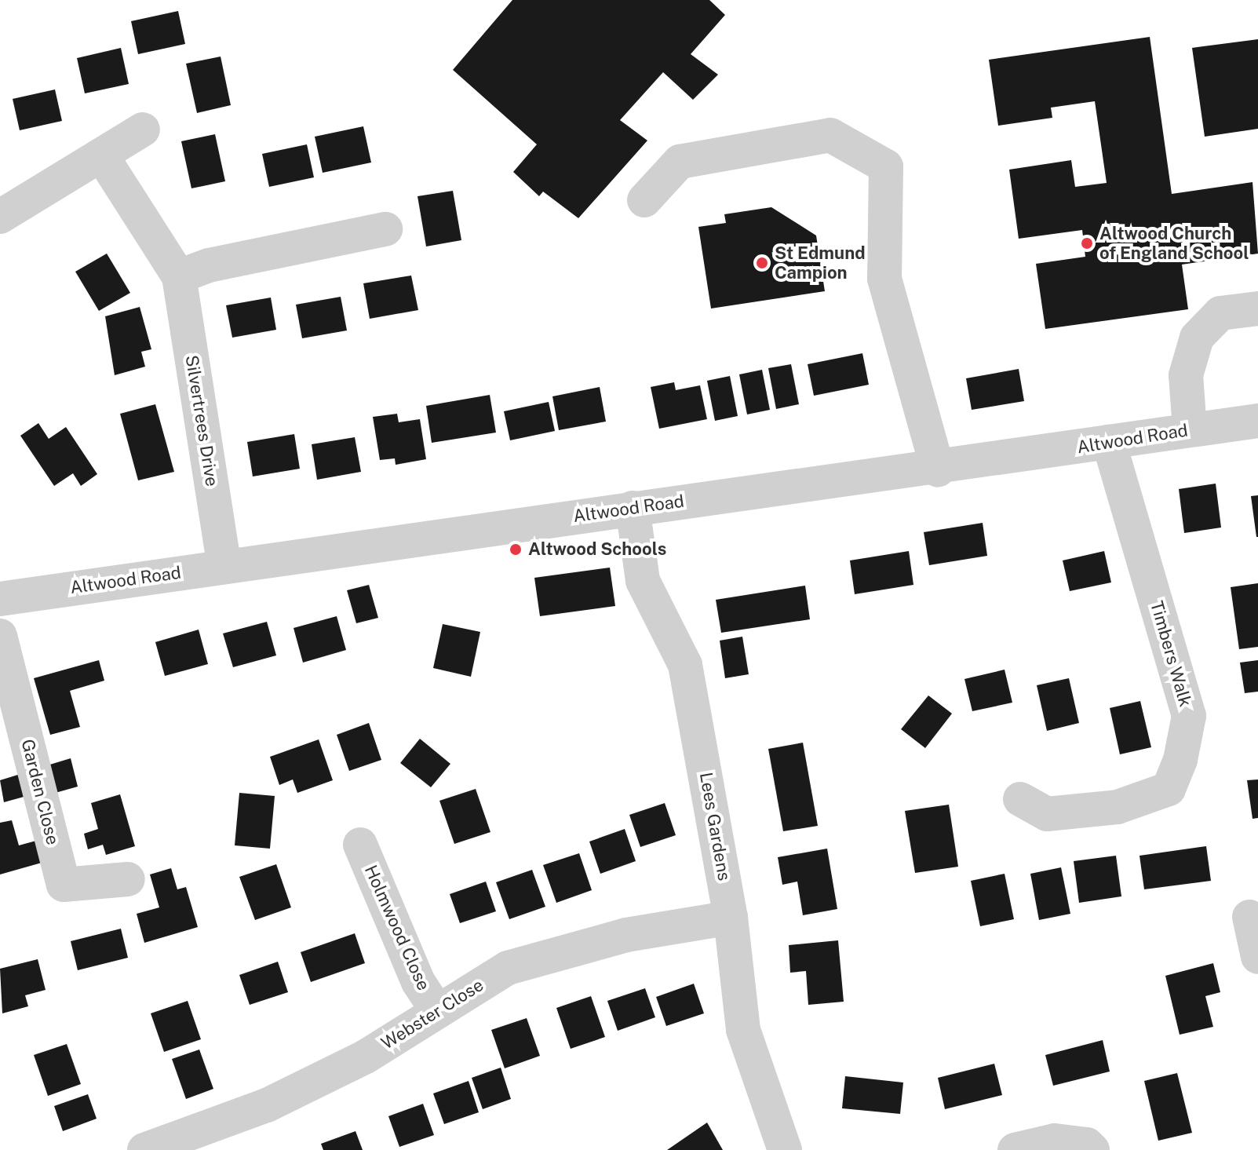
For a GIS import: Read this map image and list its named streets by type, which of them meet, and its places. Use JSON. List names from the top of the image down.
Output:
{
  "streets": {
    "street": [
      "Silvertrees Drive",
      "Altwood Road",
      "Timbers Walk",
      "Garden Close",
      "Lees Gardens",
      "Holmwood Close",
      "Webster Close"
    ]
  },
  "crossings": [
    ["Silvertrees Drive", "Altwood Road"],
    ["Altwood Road", "Timbers Walk"],
    ["Altwood Road", "Lees Gardens"],
    ["Lees Gardens", "Webster Close"],
    ["Holmwood Close", "Webster Close"]
  ],
  "places": ["Altwood Church of England School", "St Edmund Campion", "Altwood Schools"]
}
